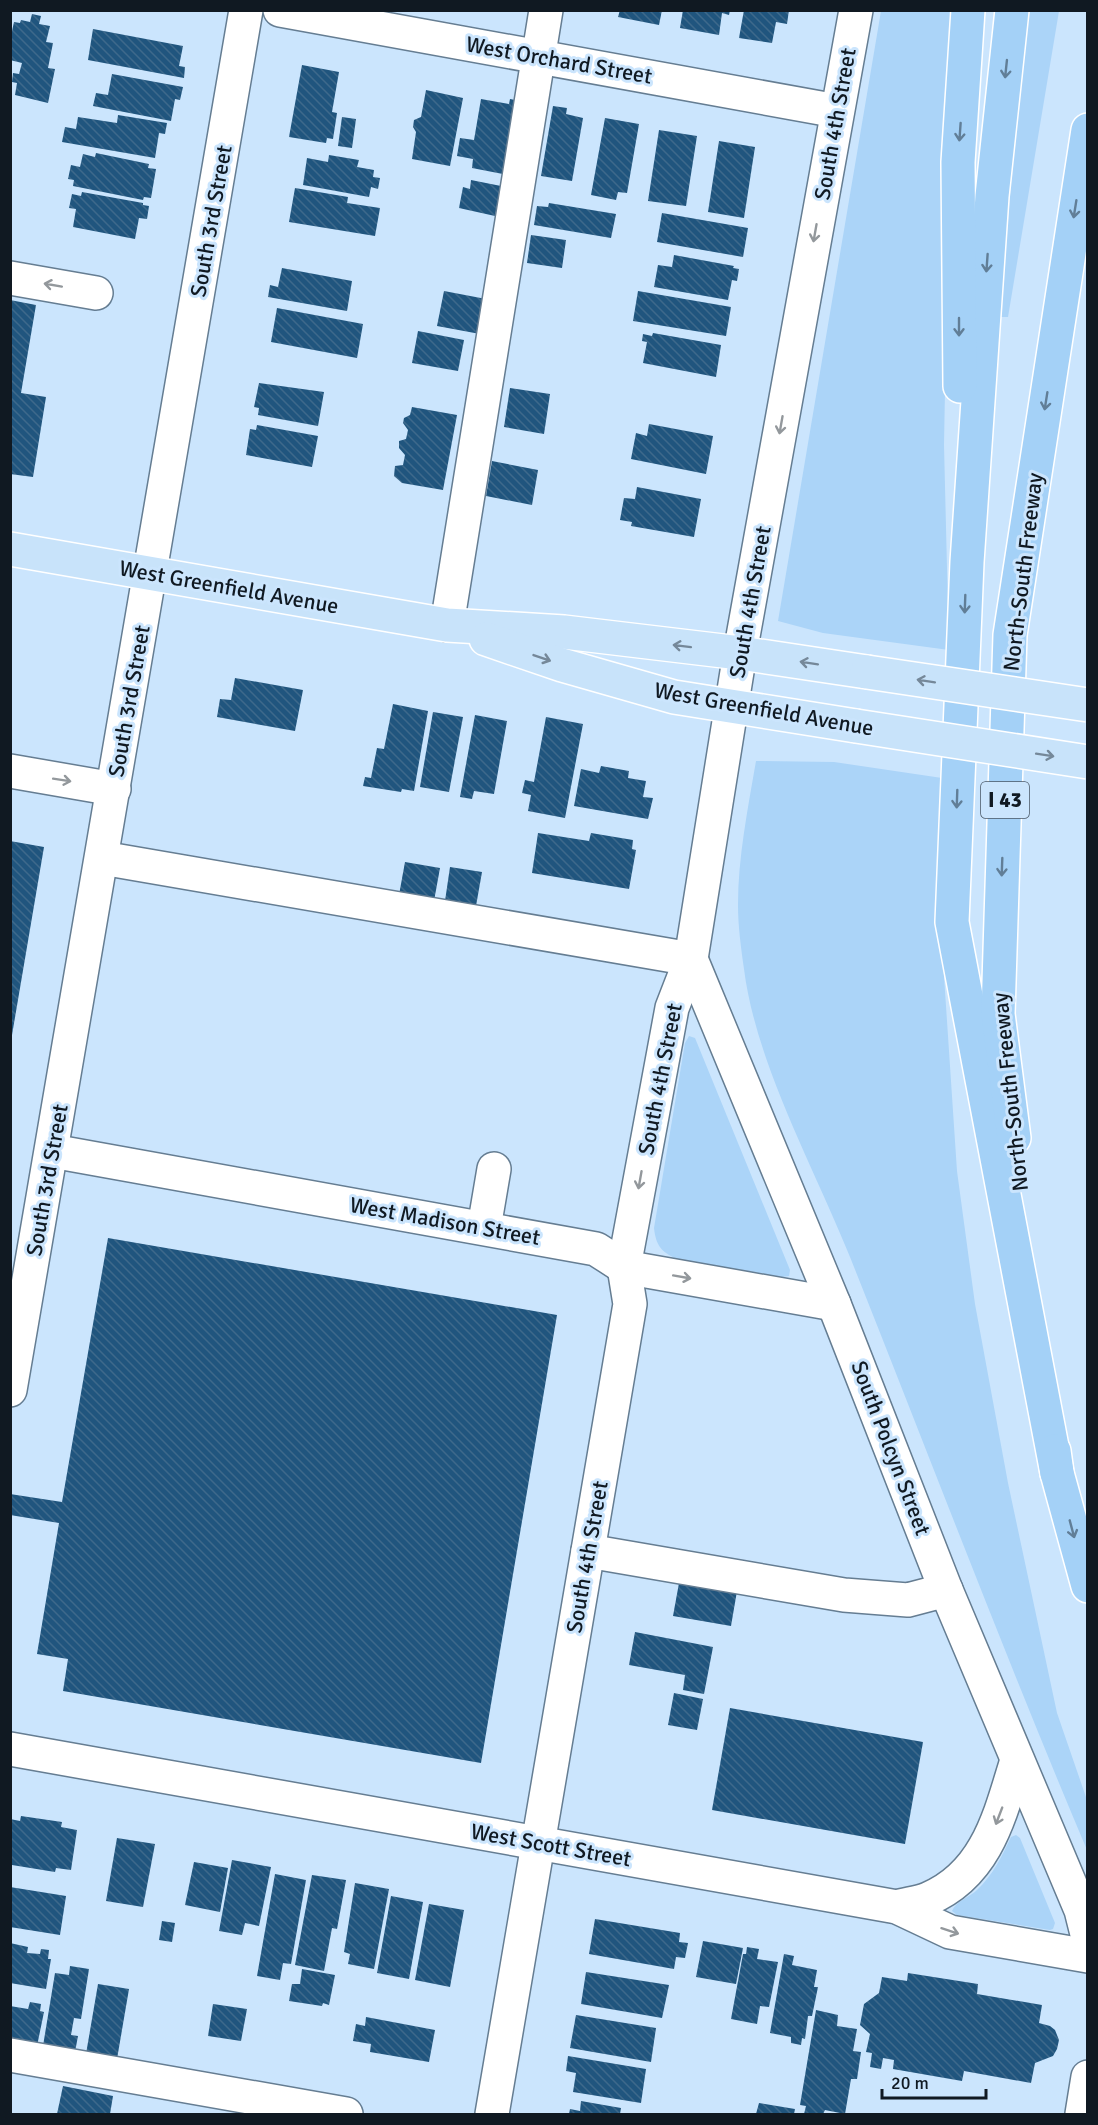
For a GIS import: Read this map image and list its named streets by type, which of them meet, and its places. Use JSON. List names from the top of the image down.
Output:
{
  "streets": {
    "highway": ["North-South Freeway", "I 43"],
    "main road": ["West Greenfield Avenue"],
    "street": [
      "West Orchard Street",
      "South 4th Street",
      "South 3rd Street",
      "West Madison Street",
      "South Polcyn Street",
      "West Scott Street"
    ]
  },
  "crossings": [
    ["West Orchard Street", "South 4th Street"],
    ["South 4th Street", "West Greenfield Avenue"],
    ["South 4th Street", "West Madison Street"],
    ["South 4th Street", "South Polcyn Street"],
    ["South 4th Street", "West Scott Street"],
    ["South 3rd Street", "West Greenfield Avenue"],
    ["South 3rd Street", "West Madison Street"],
    ["West Madison Street", "South Polcyn Street"]
  ],
  "one_way": ["South 4th Street"],
  "scale_bar": "20 m"
}
